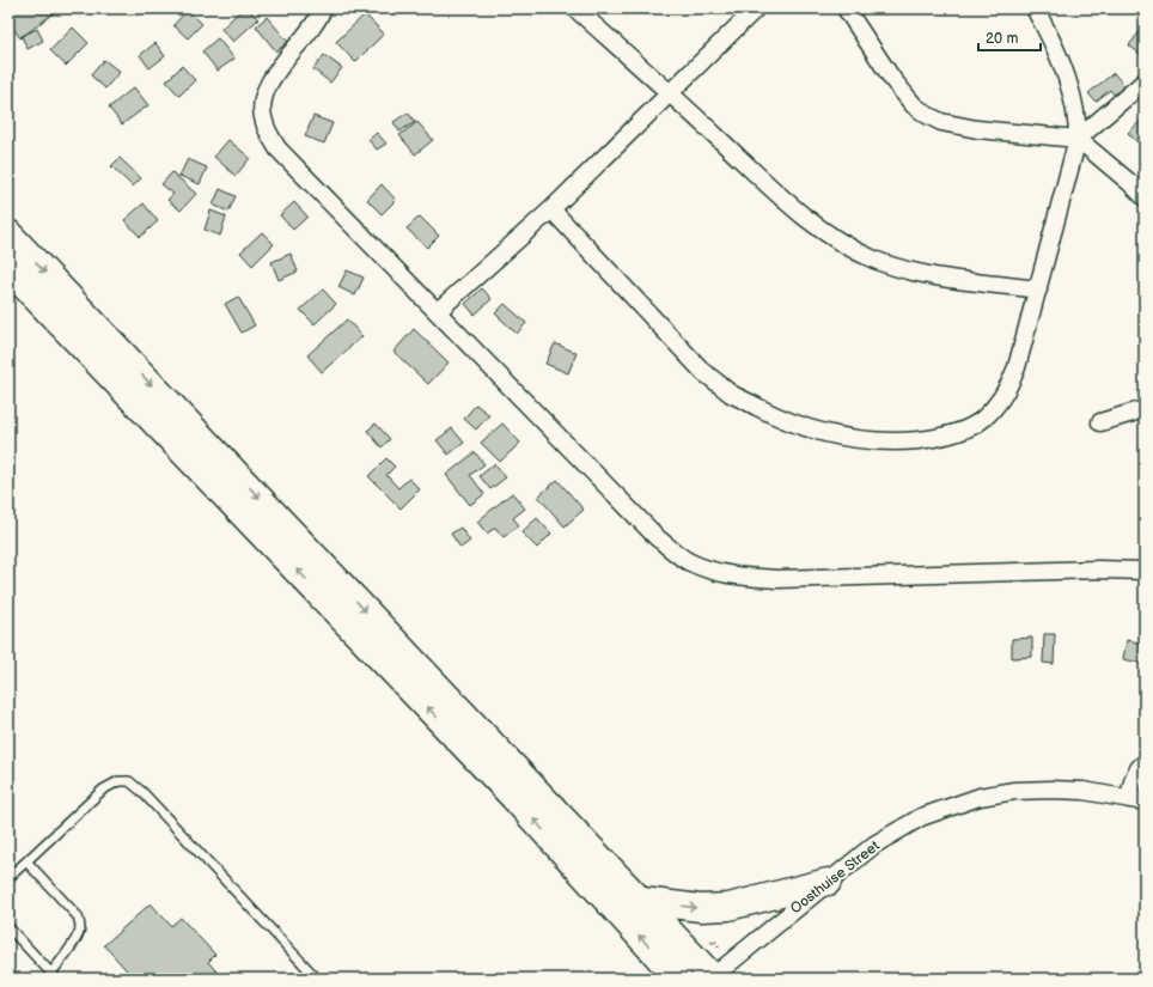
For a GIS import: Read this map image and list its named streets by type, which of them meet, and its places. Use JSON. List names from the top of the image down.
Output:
{
  "streets": {
    "street": ["Oosthuise Street"]
  },
  "scale_bar": "20 m"
}
